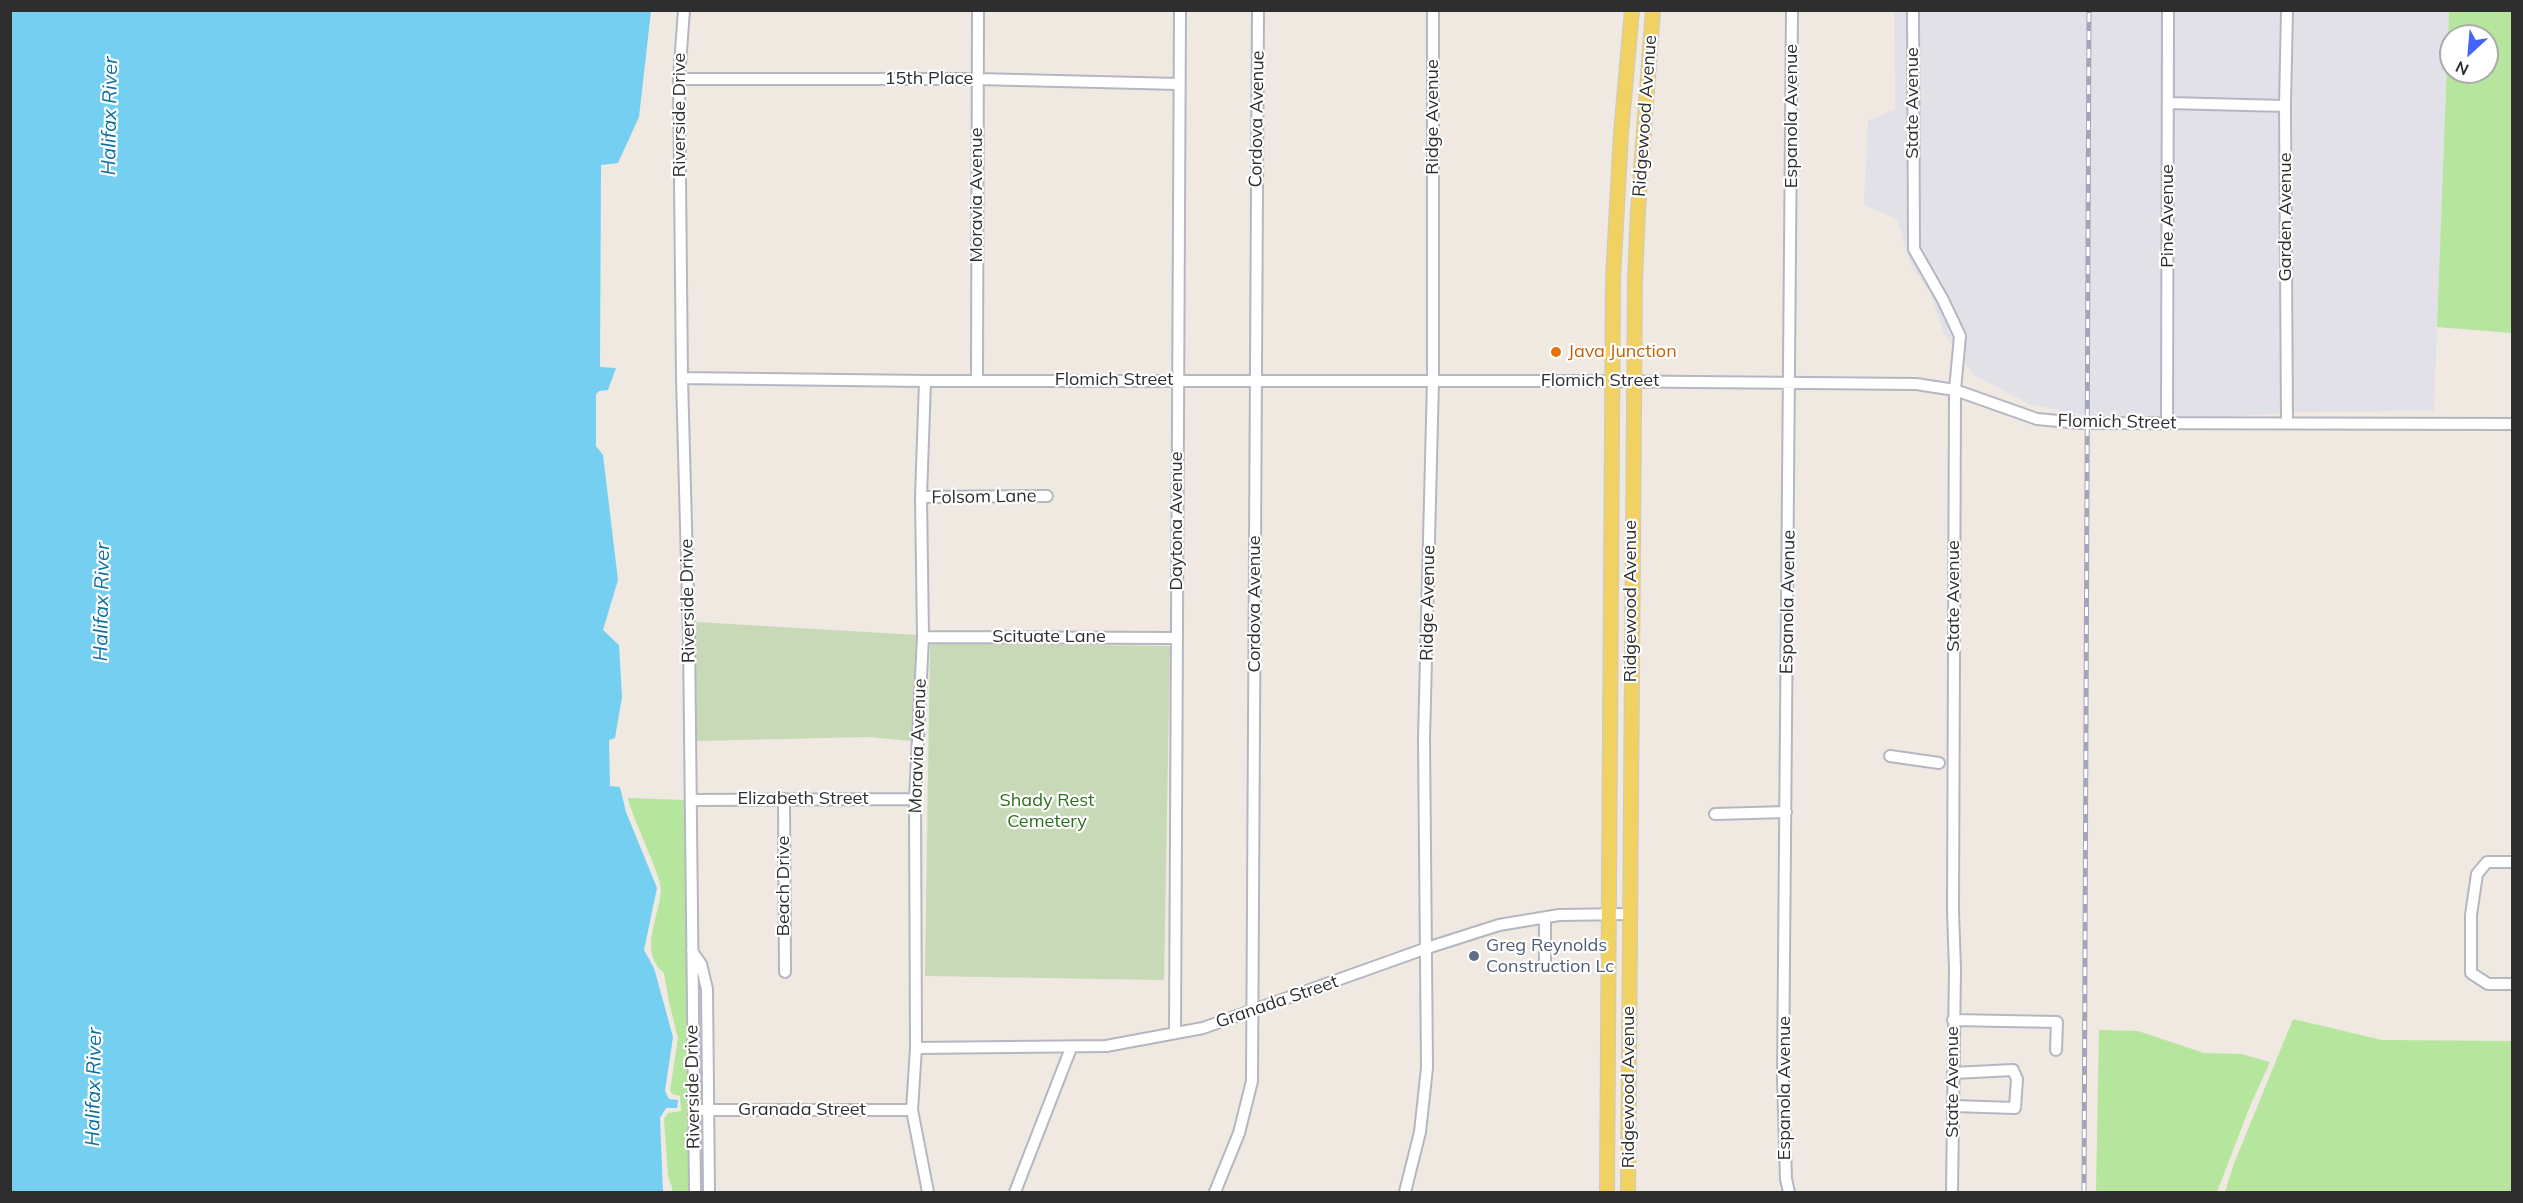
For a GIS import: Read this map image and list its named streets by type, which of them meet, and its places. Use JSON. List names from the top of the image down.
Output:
{
  "streets": {
    "main road": ["Ridgewood Avenue"],
    "street": [
      "15th Place",
      "State Avenue",
      "Riverside Drive",
      "Espanola Avenue",
      "Ridge Avenue",
      "Cordova Avenue",
      "Moravia Avenue",
      "Pine Avenue",
      "Garden Avenue",
      "Flomich Street",
      "Folsom Lane",
      "Daytona Avenue",
      "Scituate Lane",
      "Elizabeth Street",
      "Beach Drive",
      "Granada Street"
    ]
  },
  "crossings": [
    ["15th Place", "Riverside Drive"],
    ["15th Place", "Moravia Avenue"],
    ["15th Place", "Daytona Avenue"],
    ["State Avenue", "Flomich Street"],
    ["Riverside Drive", "Flomich Street"],
    ["Riverside Drive", "Elizabeth Street"],
    ["Riverside Drive", "Granada Street"],
    ["Ridgewood Avenue", "Flomich Street"],
    ["Ridgewood Avenue", "Granada Street"],
    ["Espanola Avenue", "Flomich Street"],
    ["Ridge Avenue", "Flomich Street"],
    ["Ridge Avenue", "Granada Street"],
    ["Cordova Avenue", "Flomich Street"],
    ["Cordova Avenue", "Granada Street"],
    ["Moravia Avenue", "Flomich Street"],
    ["Moravia Avenue", "Folsom Lane"],
    ["Moravia Avenue", "Scituate Lane"],
    ["Moravia Avenue", "Elizabeth Street"],
    ["Moravia Avenue", "Granada Street"],
    ["Pine Avenue", "Flomich Street"],
    ["Garden Avenue", "Flomich Street"],
    ["Flomich Street", "Daytona Avenue"],
    ["Daytona Avenue", "Scituate Lane"],
    ["Daytona Avenue", "Granada Street"],
    ["Elizabeth Street", "Beach Drive"]
  ],
  "water": ["Halifax River"],
  "parks": ["Shady Rest Cemetery"],
  "places": ["Java Junction", "Greg Reynolds Construction Lc"],
  "north": "bottom left"
}
